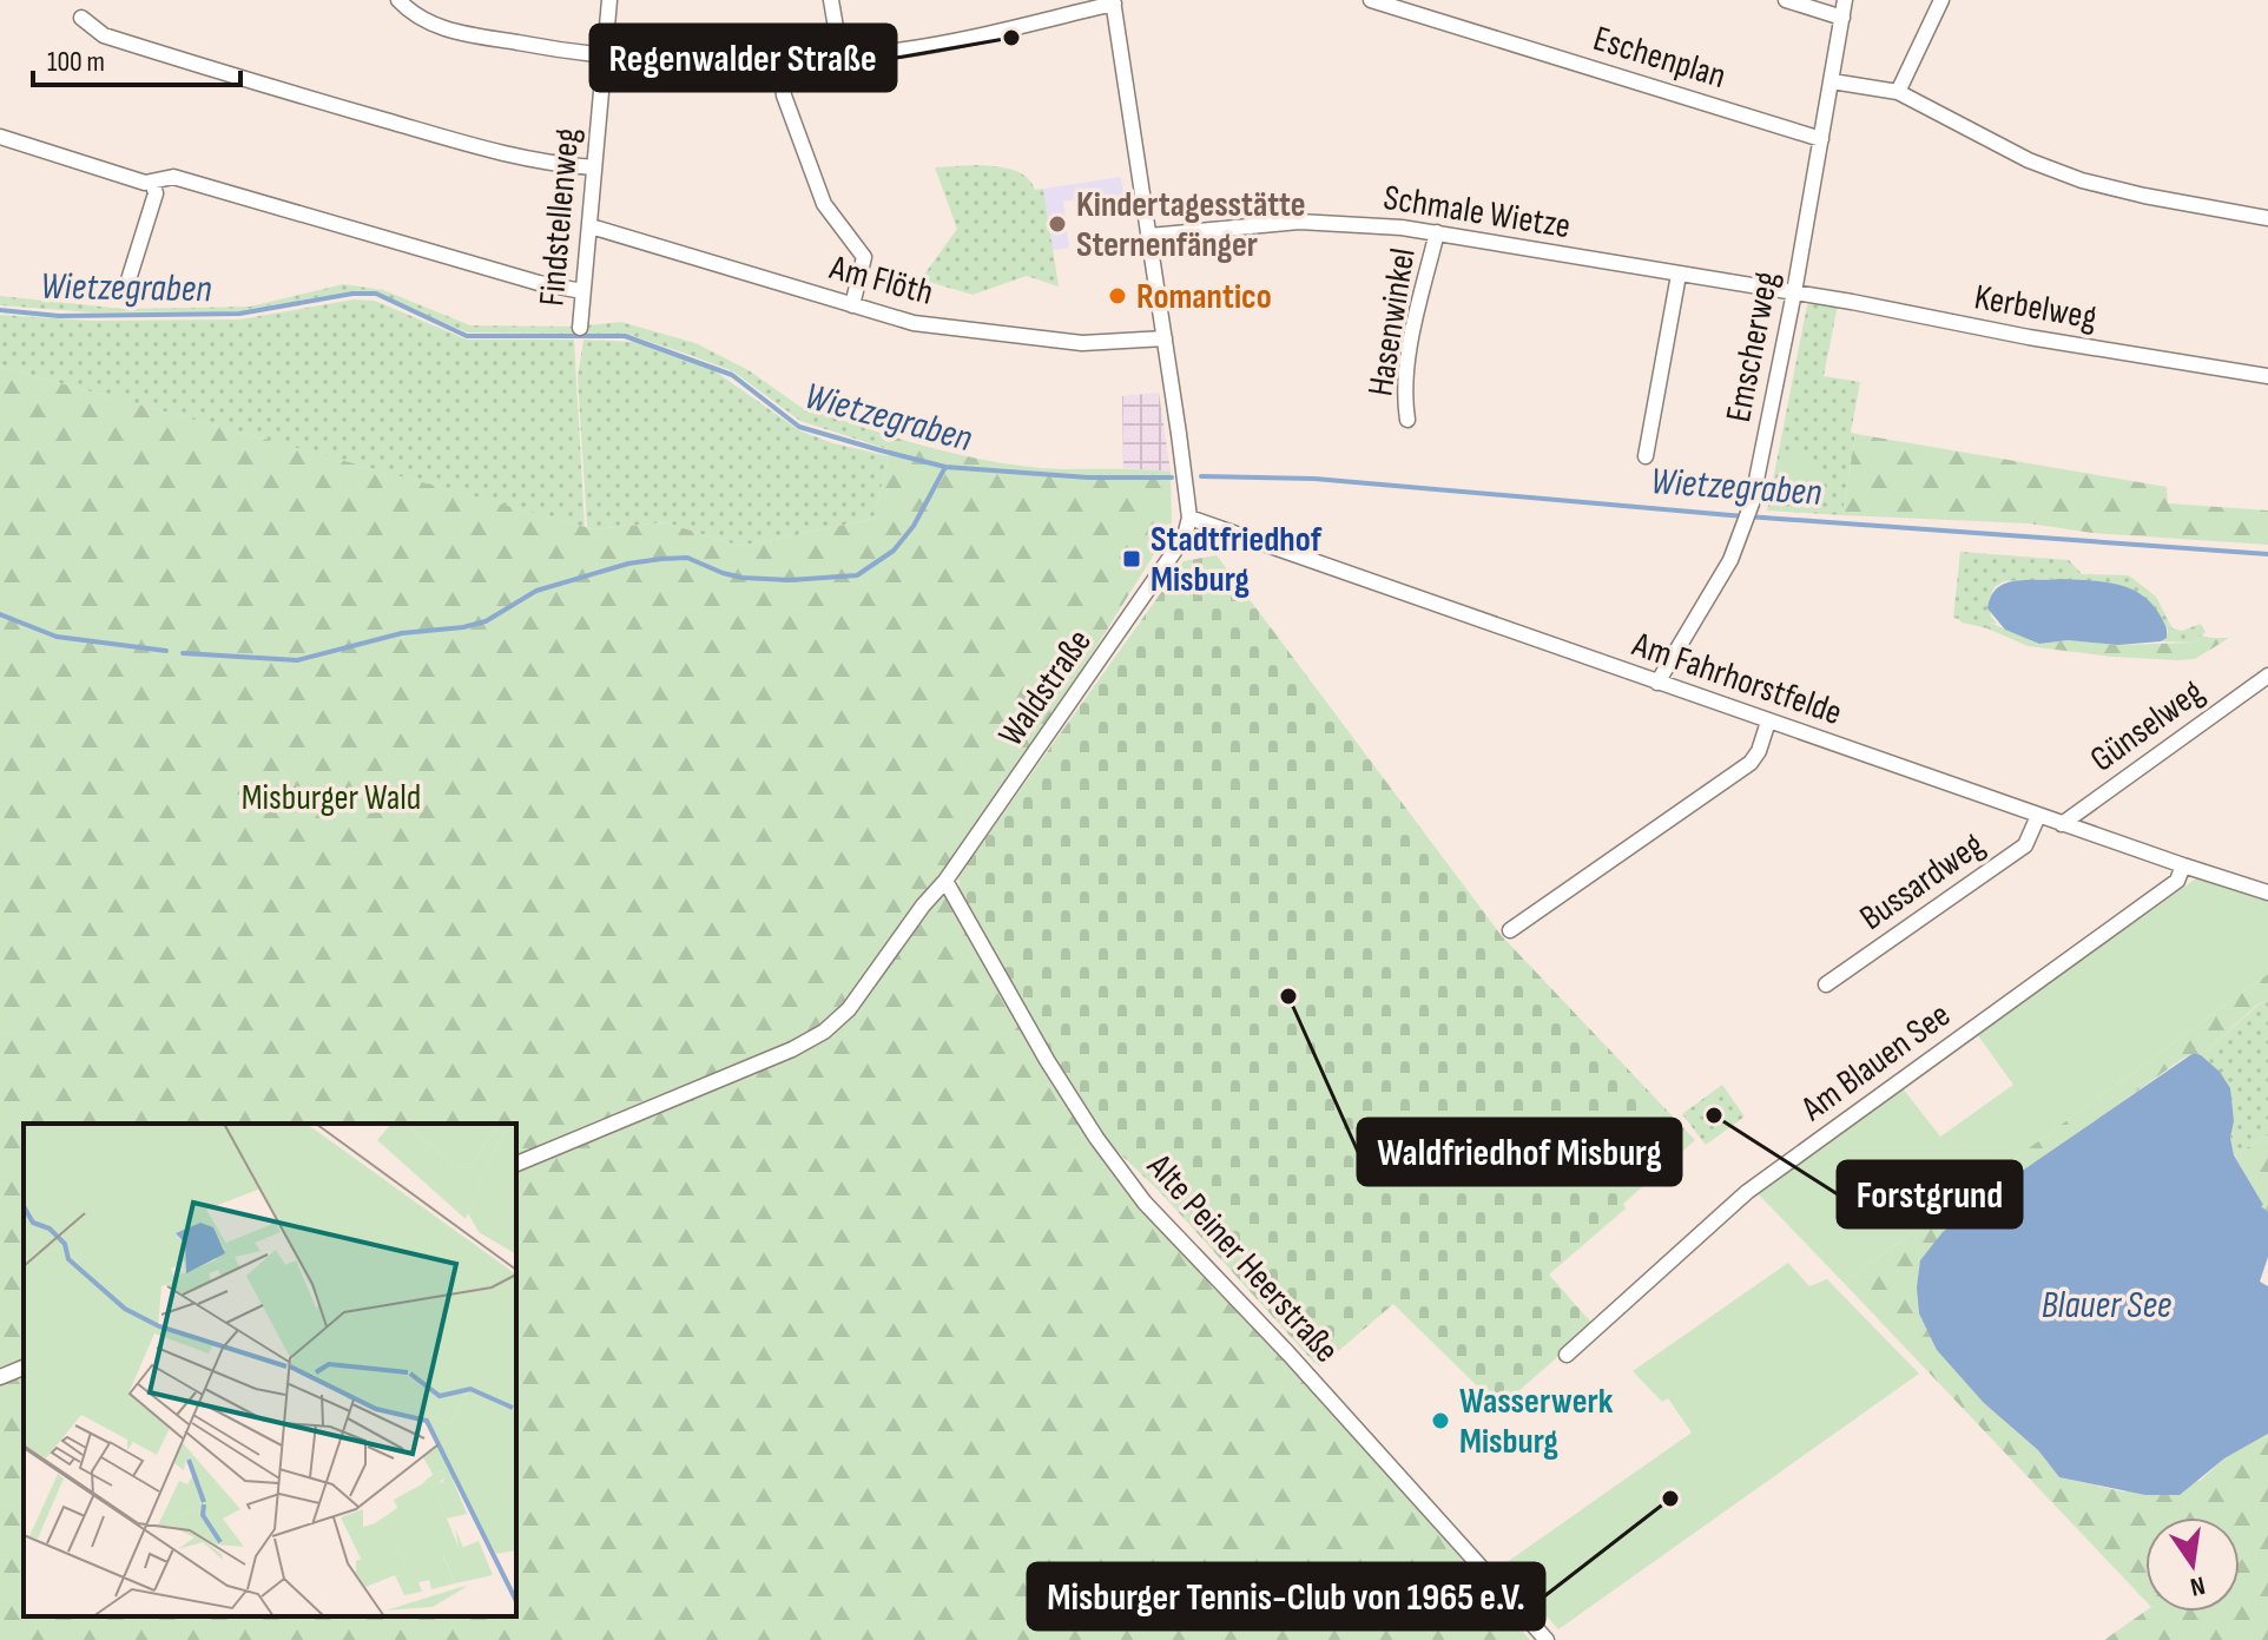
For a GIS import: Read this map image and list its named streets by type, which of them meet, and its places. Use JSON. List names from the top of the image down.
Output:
{
  "streets": {
    "street": [
      "Eschenplan",
      "Schmale Wietze",
      "Findstellenweg",
      "Am Flöth",
      "Kerbelweg",
      "Hasenwinkel",
      "Emscherweg",
      "Am Fahrhorstfelde",
      "Waldstraße",
      "Günselweg",
      "Bussardweg",
      "Am Blauen See",
      "Alte Peiner Heerstraße"
    ]
  },
  "crossings": [
    ["Eschenplan", "Emscherweg"],
    ["Schmale Wietze", "Kerbelweg"],
    ["Schmale Wietze", "Hasenwinkel"],
    ["Schmale Wietze", "Emscherweg"],
    ["Findstellenweg", "Am Flöth"],
    ["Kerbelweg", "Emscherweg"],
    ["Emscherweg", "Am Fahrhorstfelde"],
    ["Am Fahrhorstfelde", "Waldstraße"],
    ["Am Fahrhorstfelde", "Günselweg"],
    ["Am Fahrhorstfelde", "Bussardweg"],
    ["Am Fahrhorstfelde", "Am Blauen See"],
    ["Waldstraße", "Alte Peiner Heerstraße"]
  ],
  "water": ["Wietzegraben", "Blauer See"],
  "parks": ["Misburger Wald"],
  "places": {
    "other": [
      "Regenwalder Straße",
      "Kindertagesstätte Sternenfänger",
      "Romantico",
      "Waldfriedhof Misburg",
      "Forstgrund",
      "Wasserwerk Misburg",
      "Misburger Tennis-Club von 1965 e.V."
    ],
    "transit": ["Stadtfriedhof Misburg"]
  },
  "scale_bar": "100 m",
  "north": "bottom"
}
